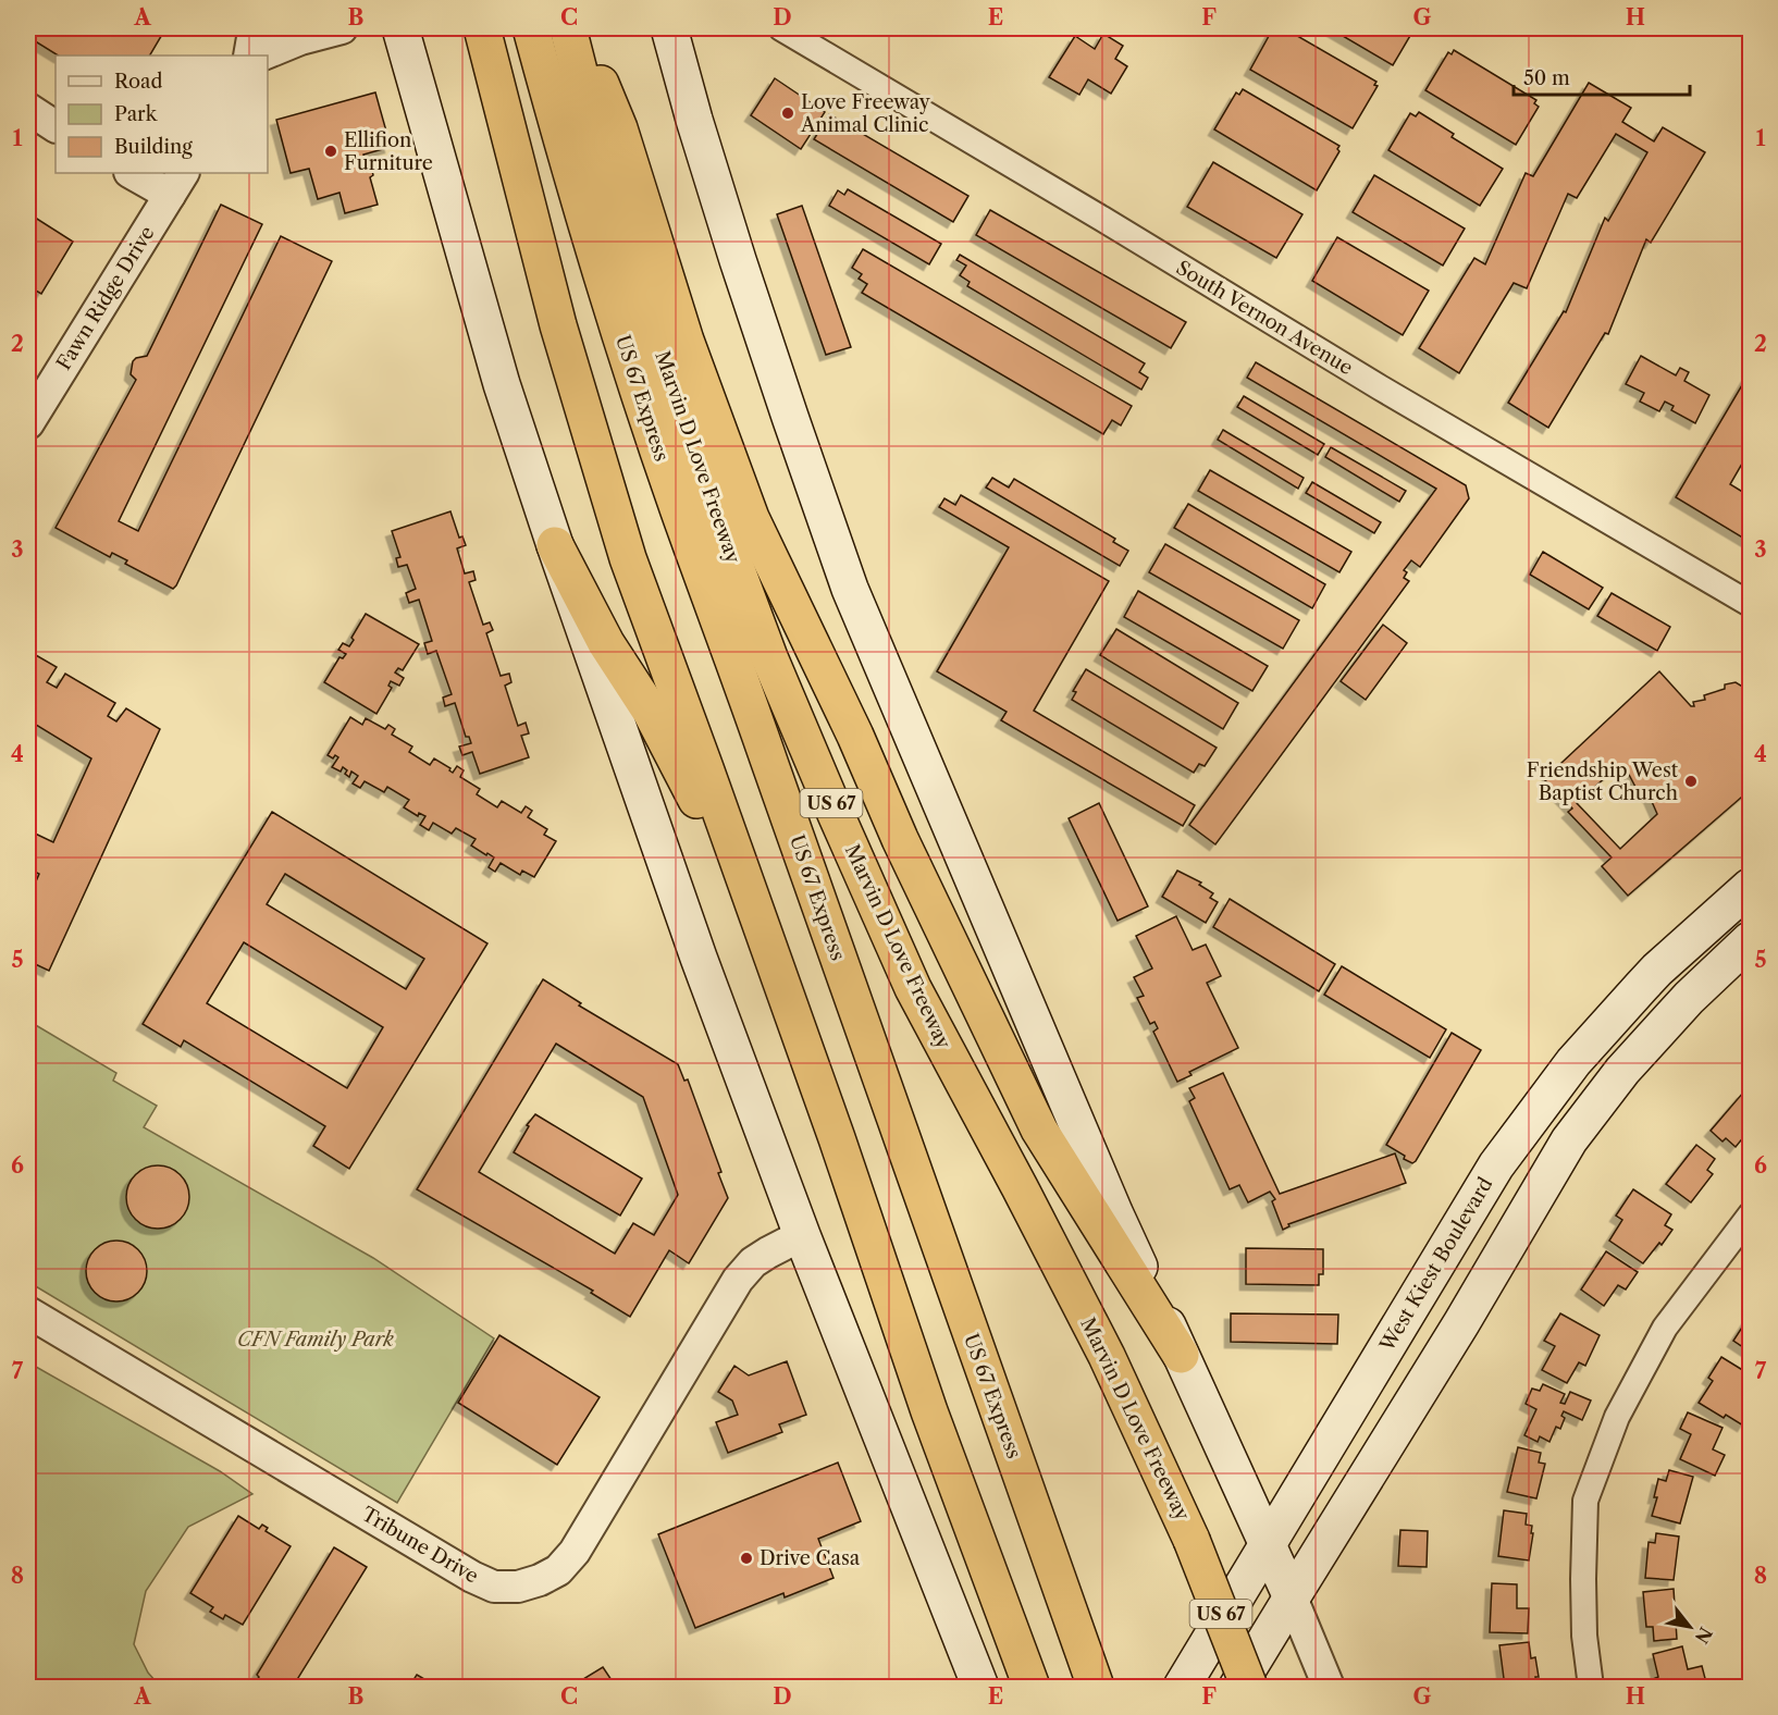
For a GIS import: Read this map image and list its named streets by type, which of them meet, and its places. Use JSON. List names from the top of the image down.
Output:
{
  "streets": {
    "highway": ["US 67 Express", "Marvin D Love Freeway", "US 67"],
    "main road": ["West Kiest Boulevard"],
    "street": ["Fawn Ridge Drive", "South Vernon Avenue", "Tribune Drive"]
  },
  "parks": ["CFN Family Park"],
  "places": [
    "Love Freeway Animal Clinic",
    "Ellifion Furniture",
    "Friendship West Baptist Church",
    "Drive Casa"
  ],
  "legend": ["Road", "Park", "Building"],
  "scale_bar": "50 m",
  "north": "bottom right",
  "grid": {
    "columns": [
      "A",
      "B",
      "C",
      "D",
      "E",
      "F",
      "G",
      "H"
    ],
    "rows": [
      "1",
      "2",
      "3",
      "4",
      "5",
      "6",
      "7",
      "8"
    ]
  }
}
